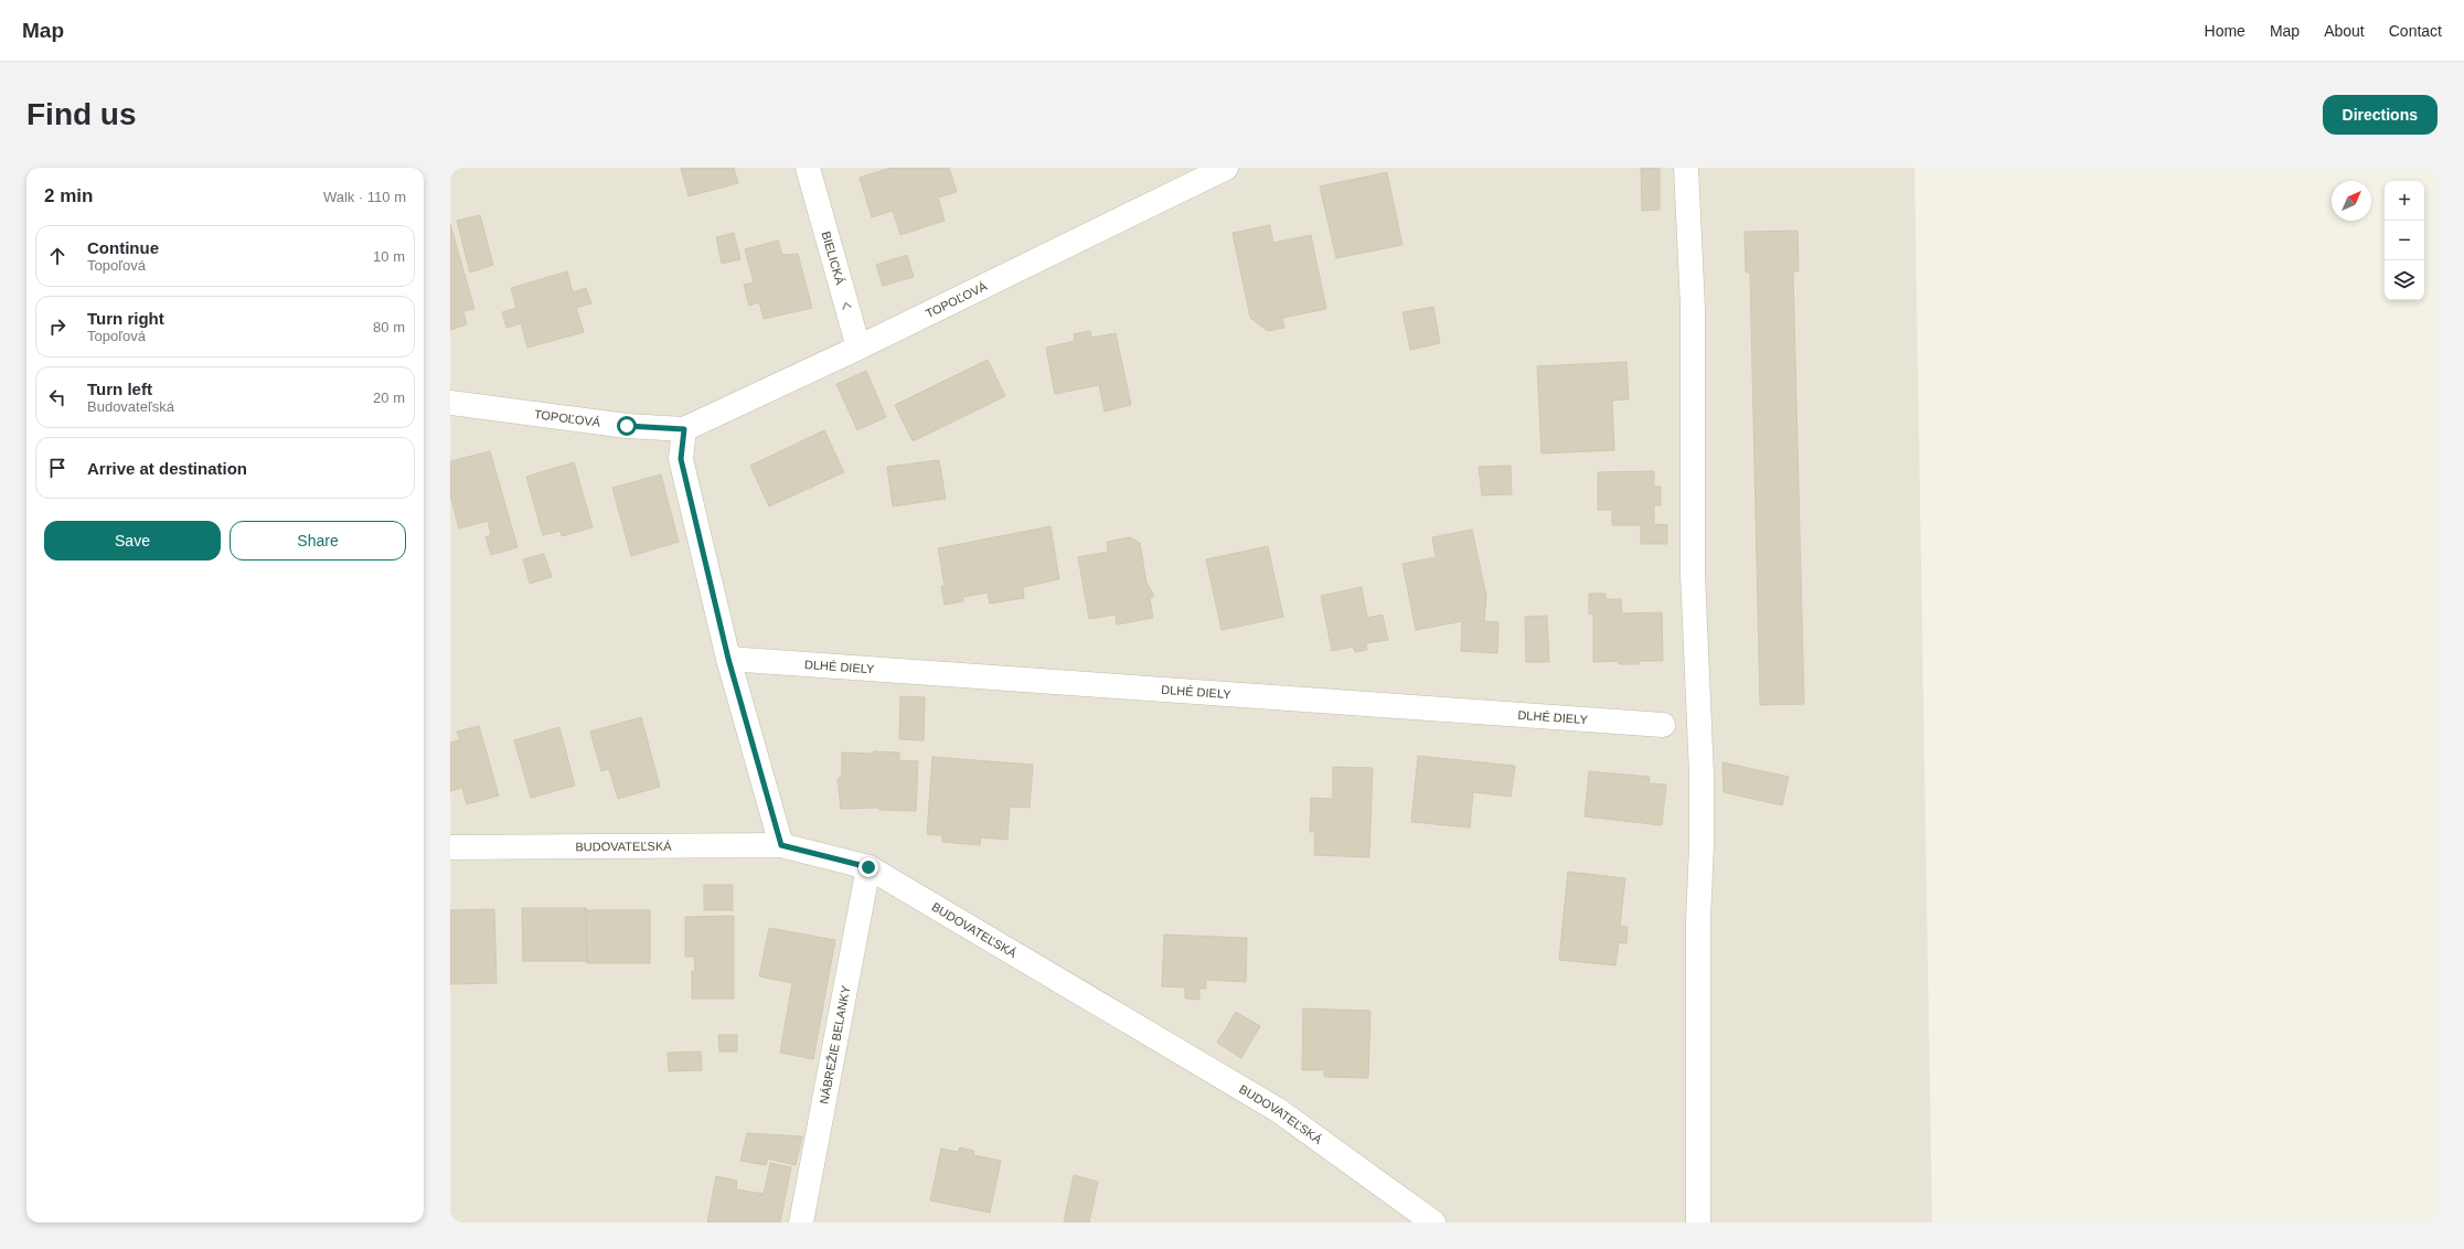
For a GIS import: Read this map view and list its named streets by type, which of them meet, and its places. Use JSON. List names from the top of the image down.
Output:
{
  "streets": {
    "street": [
      "BIELICKÁ",
      "TOPOĽOVÁ",
      "DLHÉ DIELY",
      "BUDOVATEĽSKÁ",
      "NÁBREŽIE BELANKY"
    ]
  },
  "crossings": [
    ["BIELICKÁ", "TOPOĽOVÁ"],
    ["BUDOVATEĽSKÁ", "NÁBREŽIE BELANKY"]
  ],
  "one_way": ["BIELICKÁ"],
  "north": "top right",
  "page": {
    "header": "Map",
    "nav": [
      "Home",
      "Map",
      "About",
      "Contact"
    ],
    "buttons": [
      "Directions",
      ["Save", "Share"]
    ],
    "title": "Find us",
    "heading": ["2 min", "Walk · 110 m"],
    "map_buttons": ["+", "−"],
    "list": [
      ["Continue", "Topoľová", "10 m"],
      ["Turn right", "Topoľová", "80 m"],
      ["Turn left", "Budovateľská", "20 m"],
      "Arrive at destination"
    ]
  }
}
